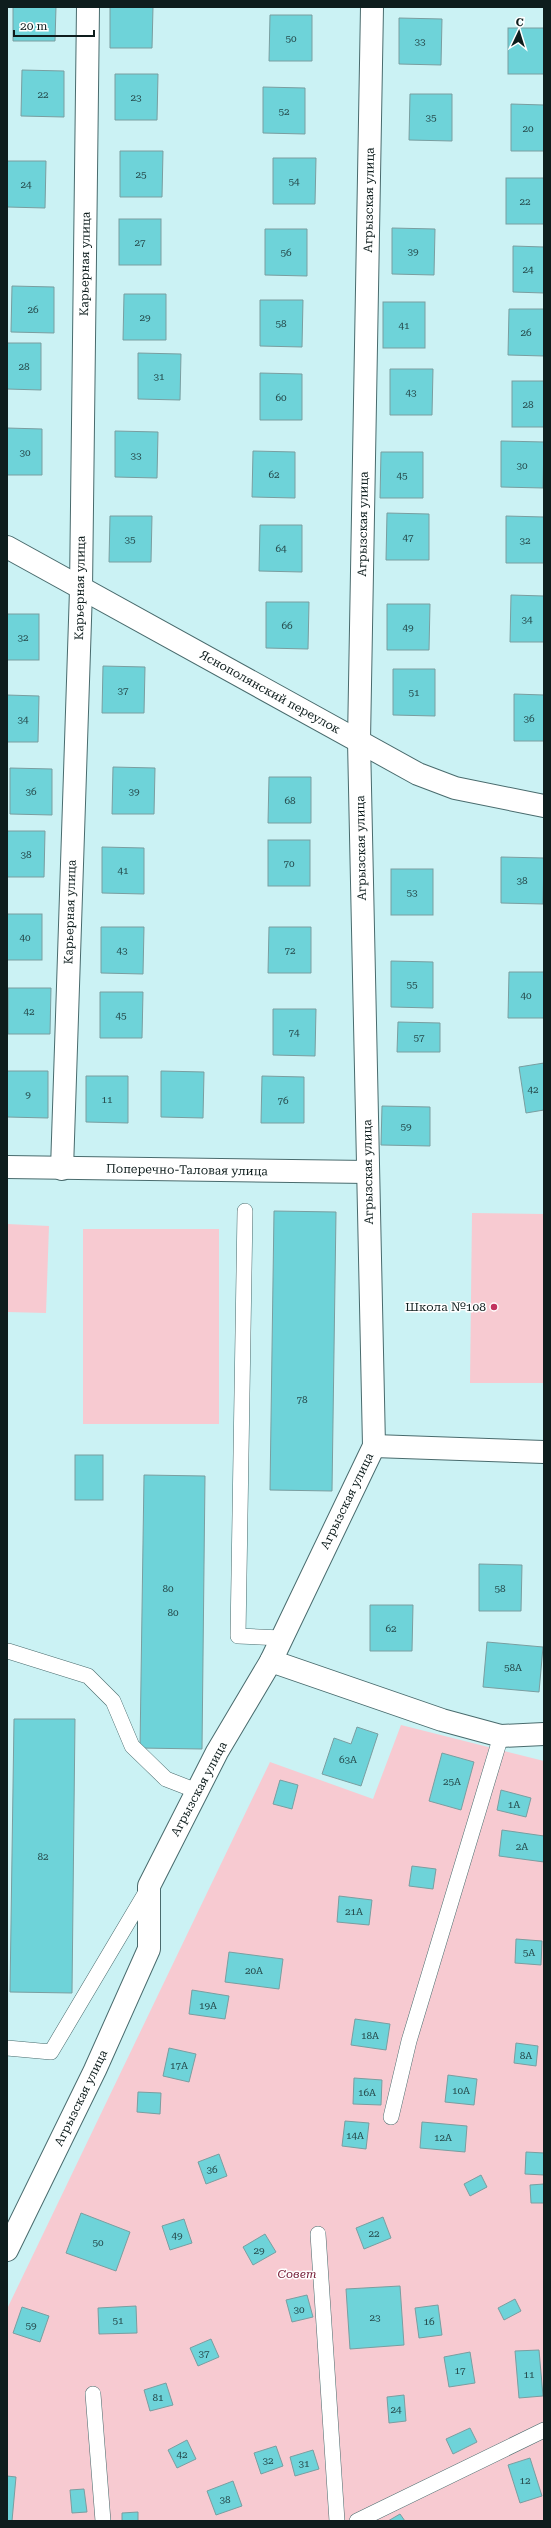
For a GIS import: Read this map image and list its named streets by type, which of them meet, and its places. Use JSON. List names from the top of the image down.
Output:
{
  "streets": {
    "street": [
      "Агрызская улица",
      "Карьерная улица",
      "Яснополянский переулок",
      "Поперечно-Таловая улица"
    ]
  },
  "crossings": [
    ["Агрызская улица", "Яснополянский переулок"],
    ["Агрызская улица", "Поперечно-Таловая улица"],
    ["Карьерная улица", "Яснополянский переулок"],
    ["Карьерная улица", "Поперечно-Таловая улица"]
  ],
  "parks": ["Совет"],
  "places": ["Школа №108"],
  "house_numbers": [
    "50",
    "33",
    "22",
    "23",
    "52",
    "35",
    "20",
    "25",
    "54",
    "24",
    "22",
    "27",
    "39",
    "56",
    "24",
    "26",
    "29",
    "58",
    "41",
    "26",
    "28",
    "31",
    "43",
    "60",
    "28",
    "30",
    "33",
    "30",
    "62",
    "45",
    "47",
    "35",
    "32",
    "64",
    "34",
    "66",
    "49",
    "32",
    "37",
    "51",
    "36",
    "34",
    "36",
    "39",
    "68",
    "38",
    "70",
    "41",
    "38",
    "53",
    "40",
    "43",
    "72",
    "55",
    "40",
    "42",
    "45",
    "74",
    "57",
    "42",
    "9",
    "11",
    "76",
    "59",
    "78",
    "80",
    "58",
    "80",
    "62",
    "58А",
    "63А",
    "25А",
    "1А",
    "2А",
    "82",
    "21А",
    "5А",
    "20А",
    "19А",
    "18А",
    "8А",
    "17А",
    "10А",
    "16А",
    "14А",
    "12А",
    "36",
    "22",
    "49",
    "50",
    "29",
    "30",
    "23",
    "51",
    "16",
    "59",
    "37",
    "17",
    "11",
    "81",
    "24",
    "42",
    "32",
    "31",
    "12",
    "38"
  ],
  "scale_bar": "20 m",
  "north": "top"
}
